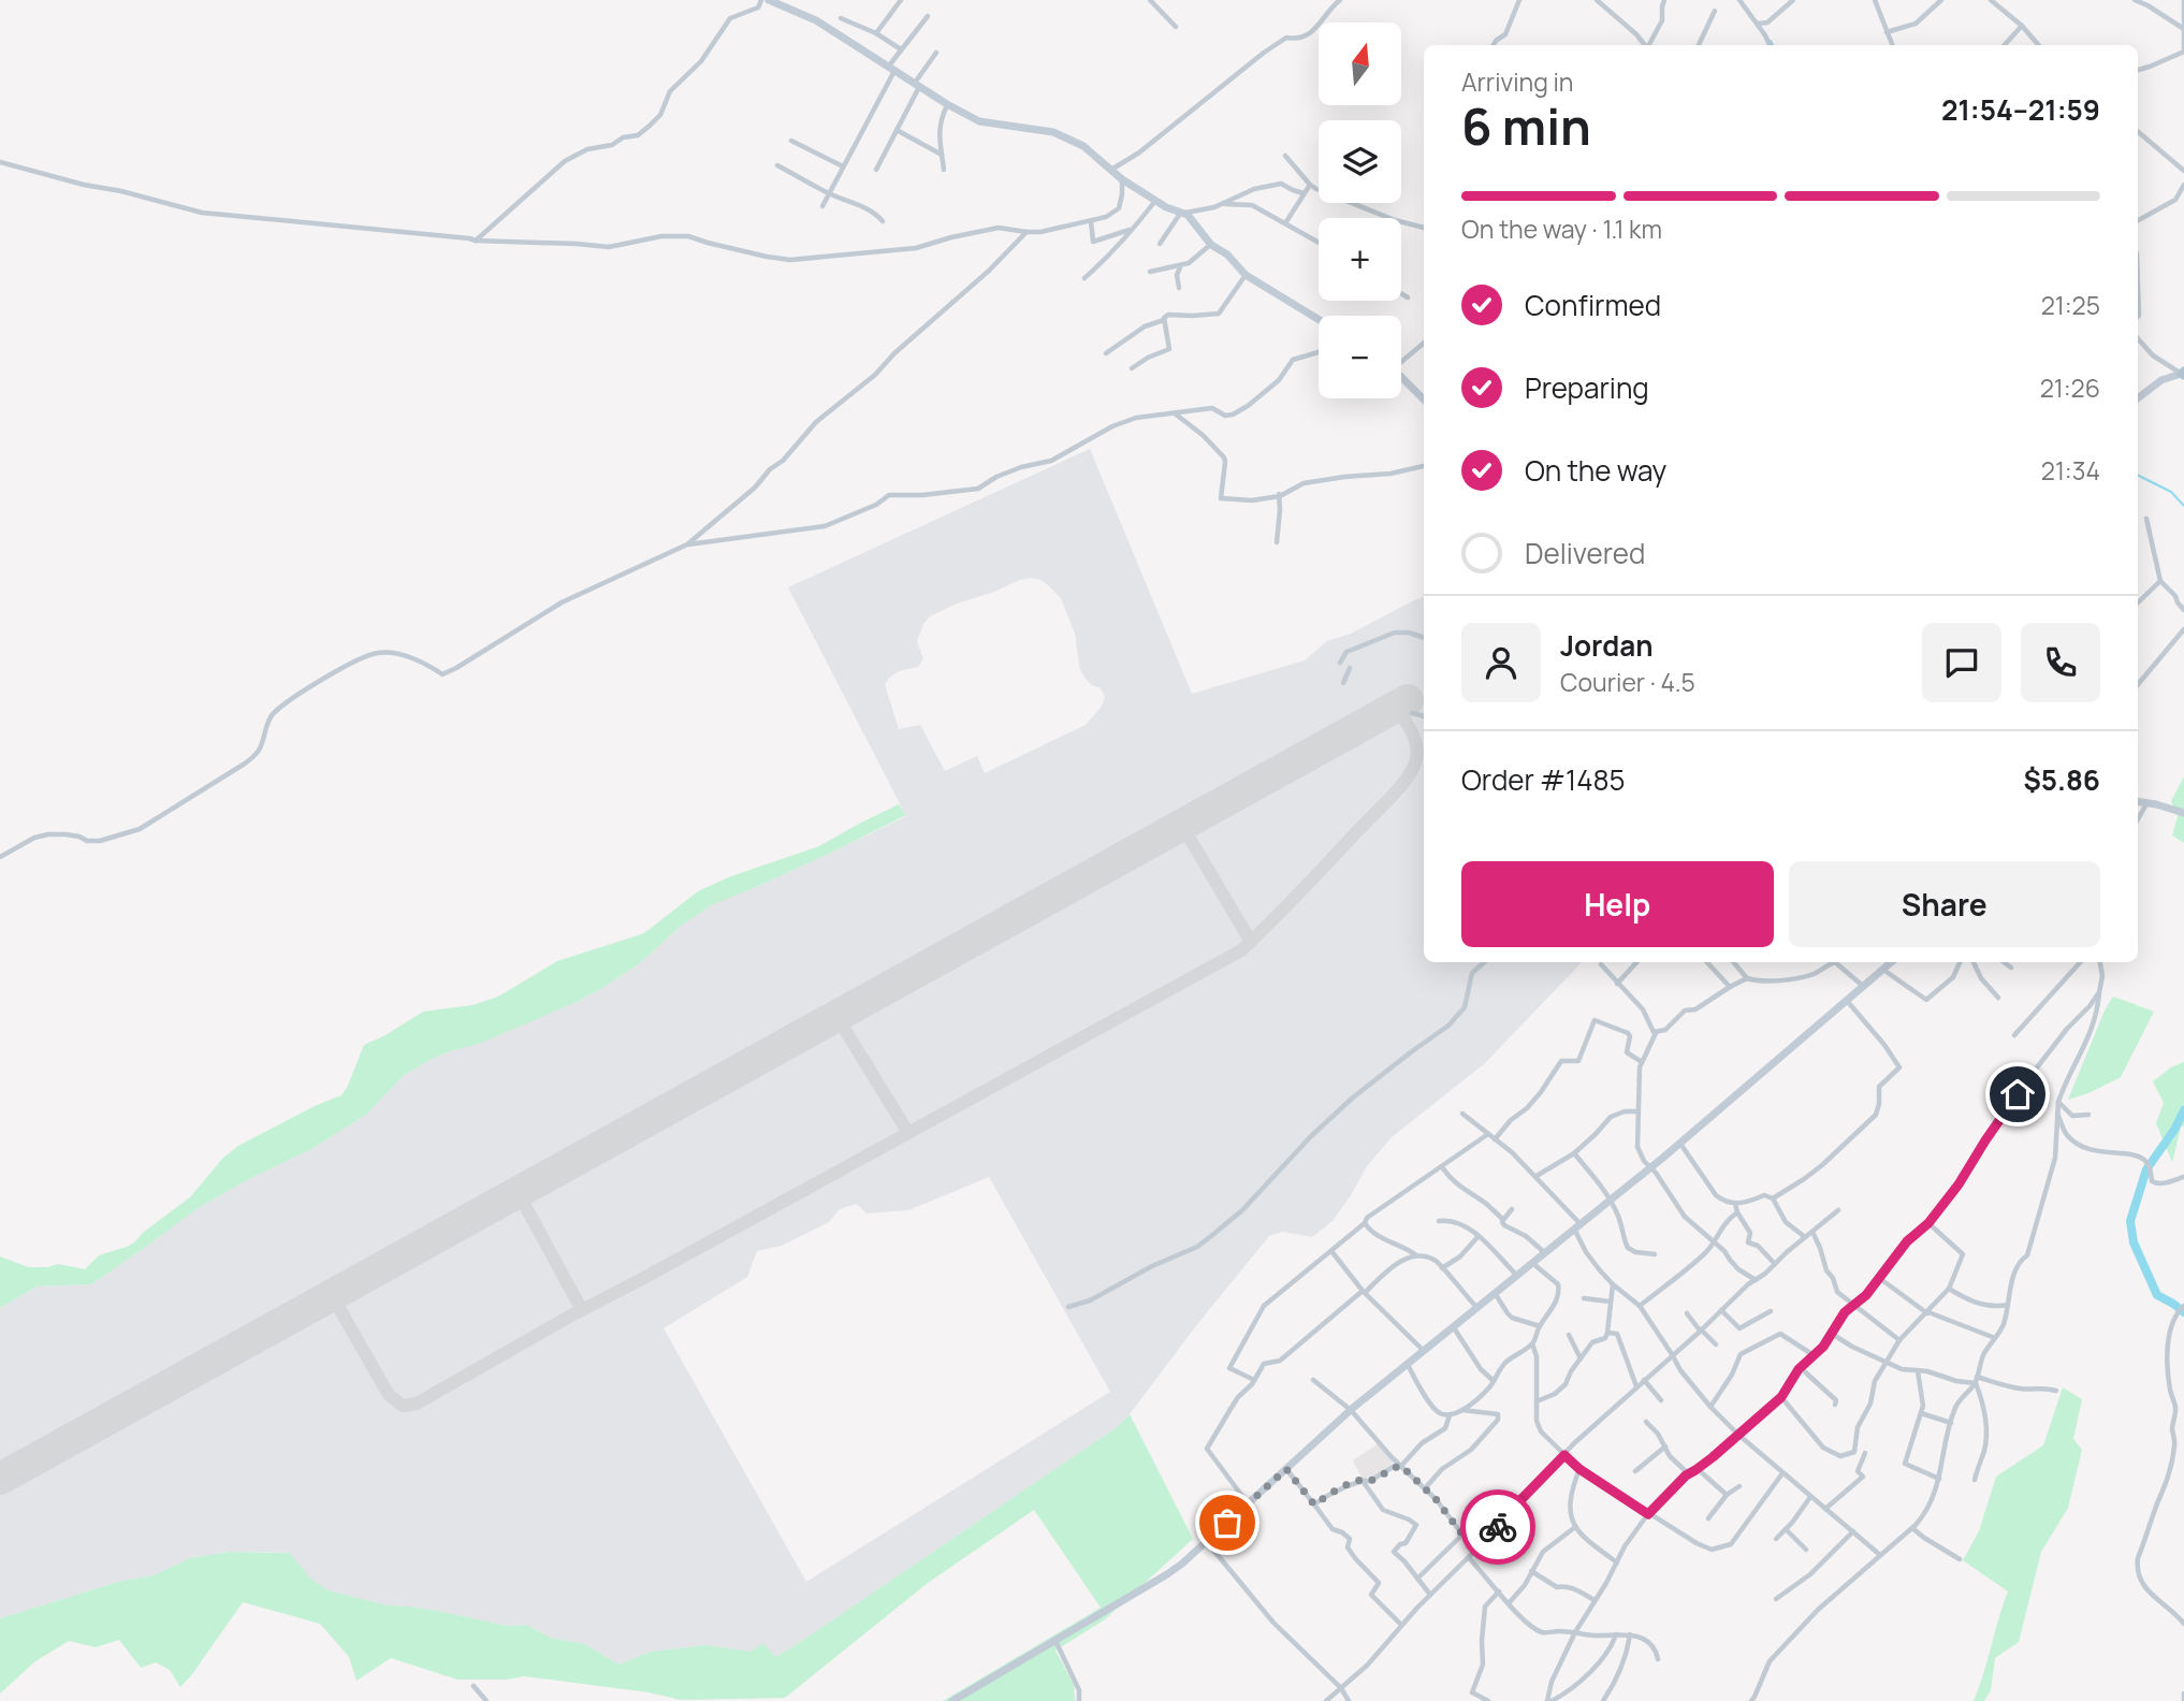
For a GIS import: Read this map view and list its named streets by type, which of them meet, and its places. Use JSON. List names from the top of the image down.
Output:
{
  "north": "top",
  "page": {
    "map_buttons": ["+", "−"],
    "heading": ["6 min", "Arriving in", "21:54–21:59"],
    "panel": [
      "Jordan",
      "Courier · 4.5",
      "Order #1485",
      "$5.86"
    ],
    "bar": "On the way · 1.1 km",
    "list": [
      ["Confirmed", "21:25"],
      ["Preparing", "21:26"],
      ["On the way", "21:34"],
      "Delivered"
    ],
    "buttons": ["Help", "Share"]
  }
}
